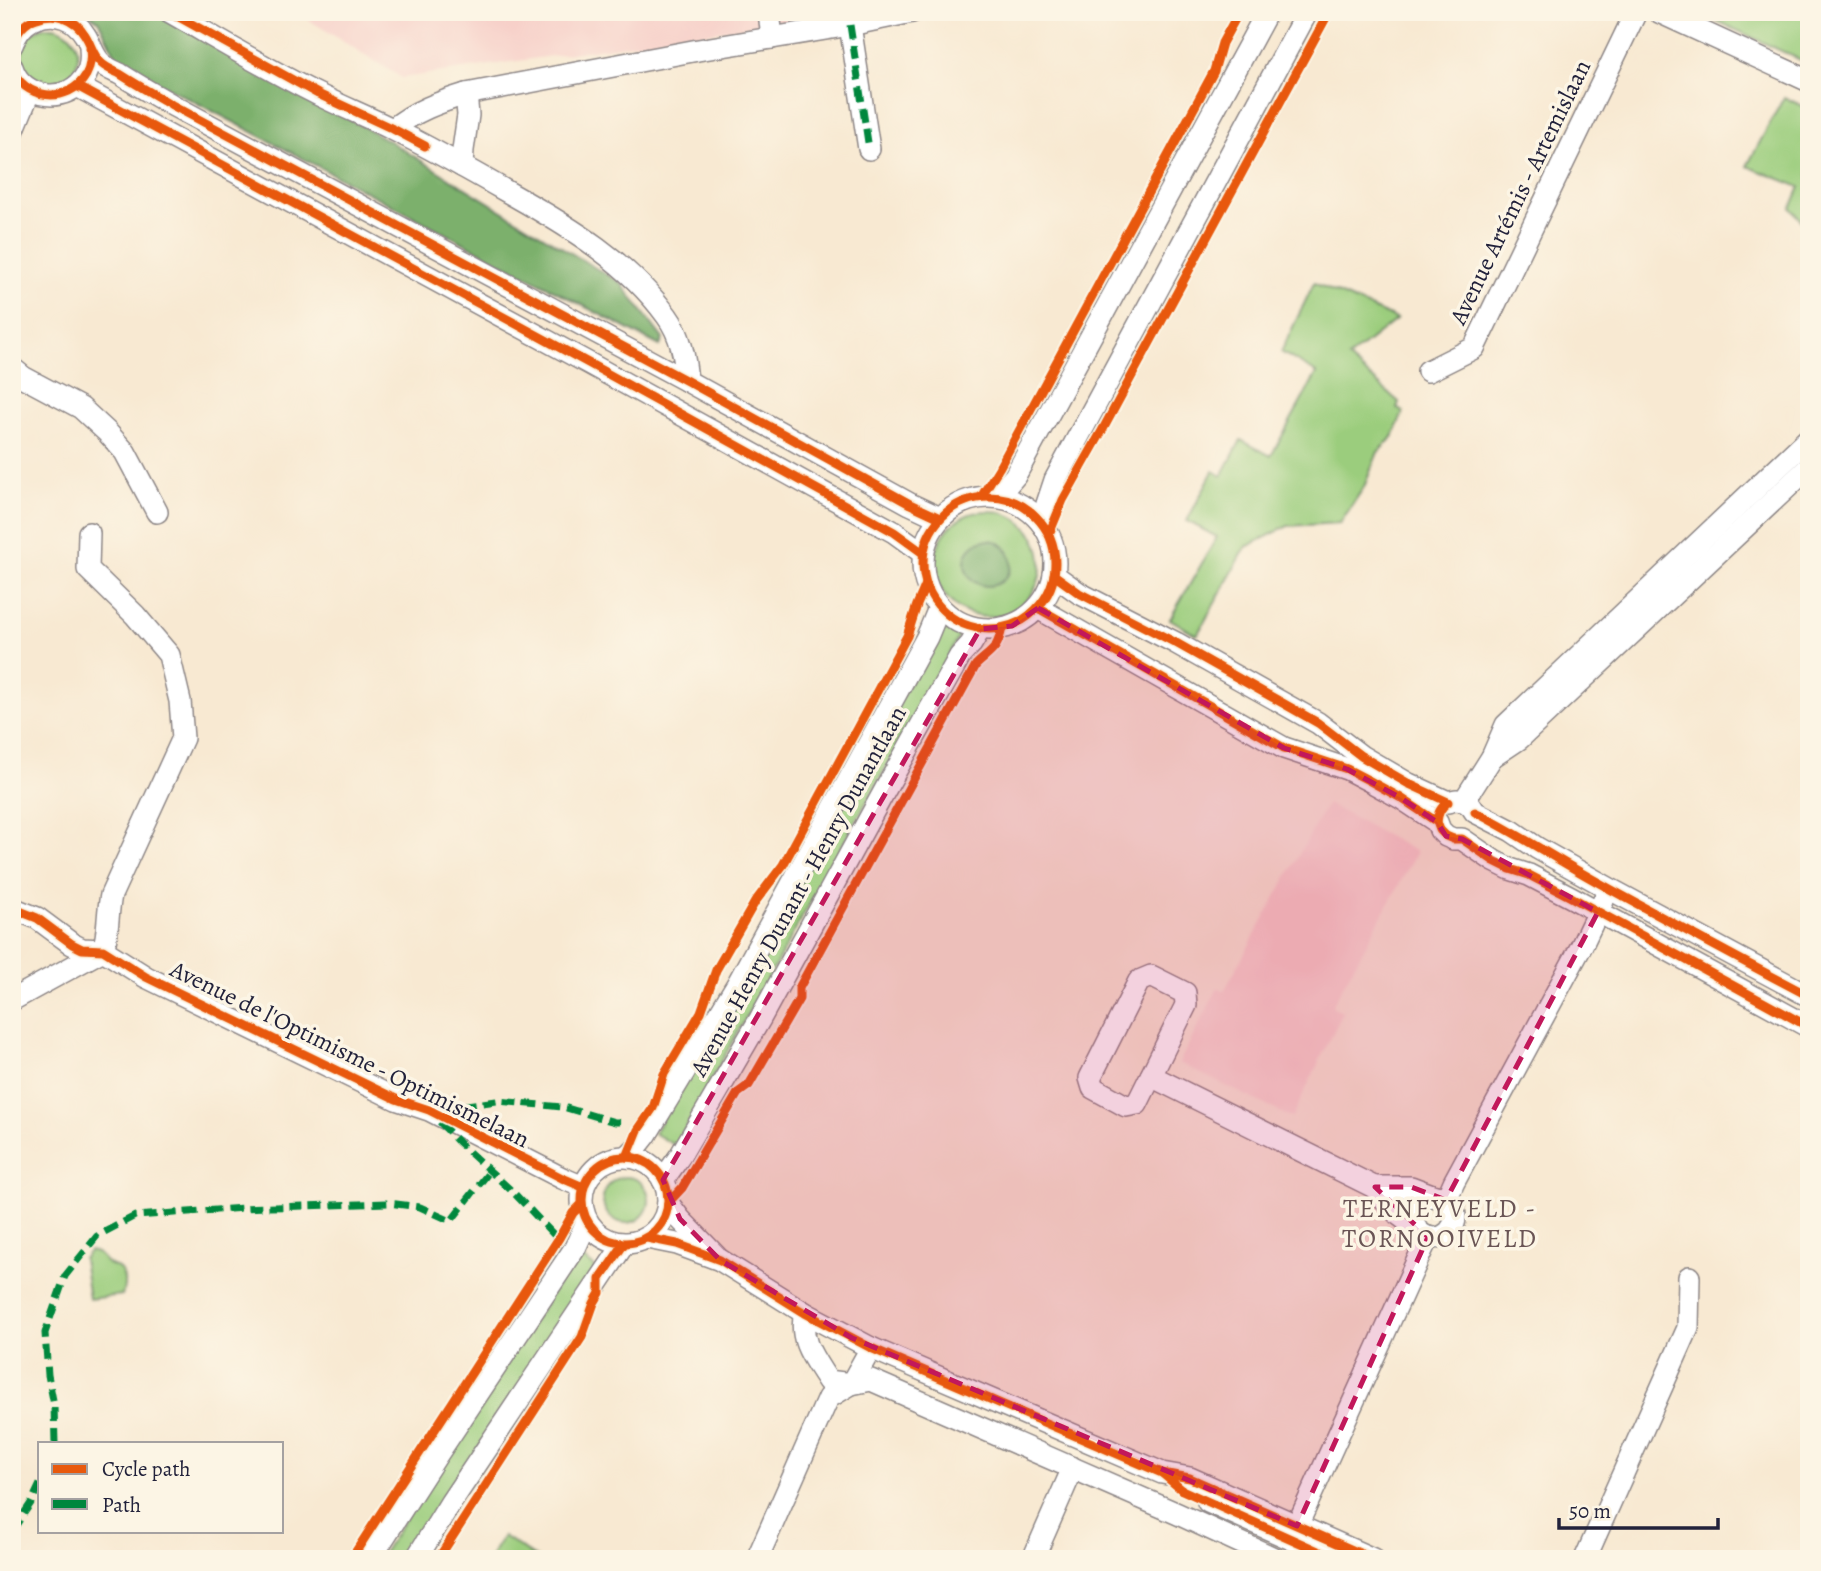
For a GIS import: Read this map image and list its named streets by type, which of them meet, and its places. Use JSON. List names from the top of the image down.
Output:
{
  "streets": {
    "street": ["Avenue Artémis - Artemislaan", "Avenue Henry Dunant - Henry Dunantlaan", "Avenue de l'Optimisme - Optimismelaan"]
  },
  "crossings": [
    ["Avenue Henry Dunant - Henry Dunantlaan", "Avenue de l'Optimisme - Optimismelaan"]
  ],
  "districts": ["TERNEYVELD - TORNOOIVELD"],
  "legend": ["Cycle path", "Path"],
  "scale_bar": "50 m"
}
